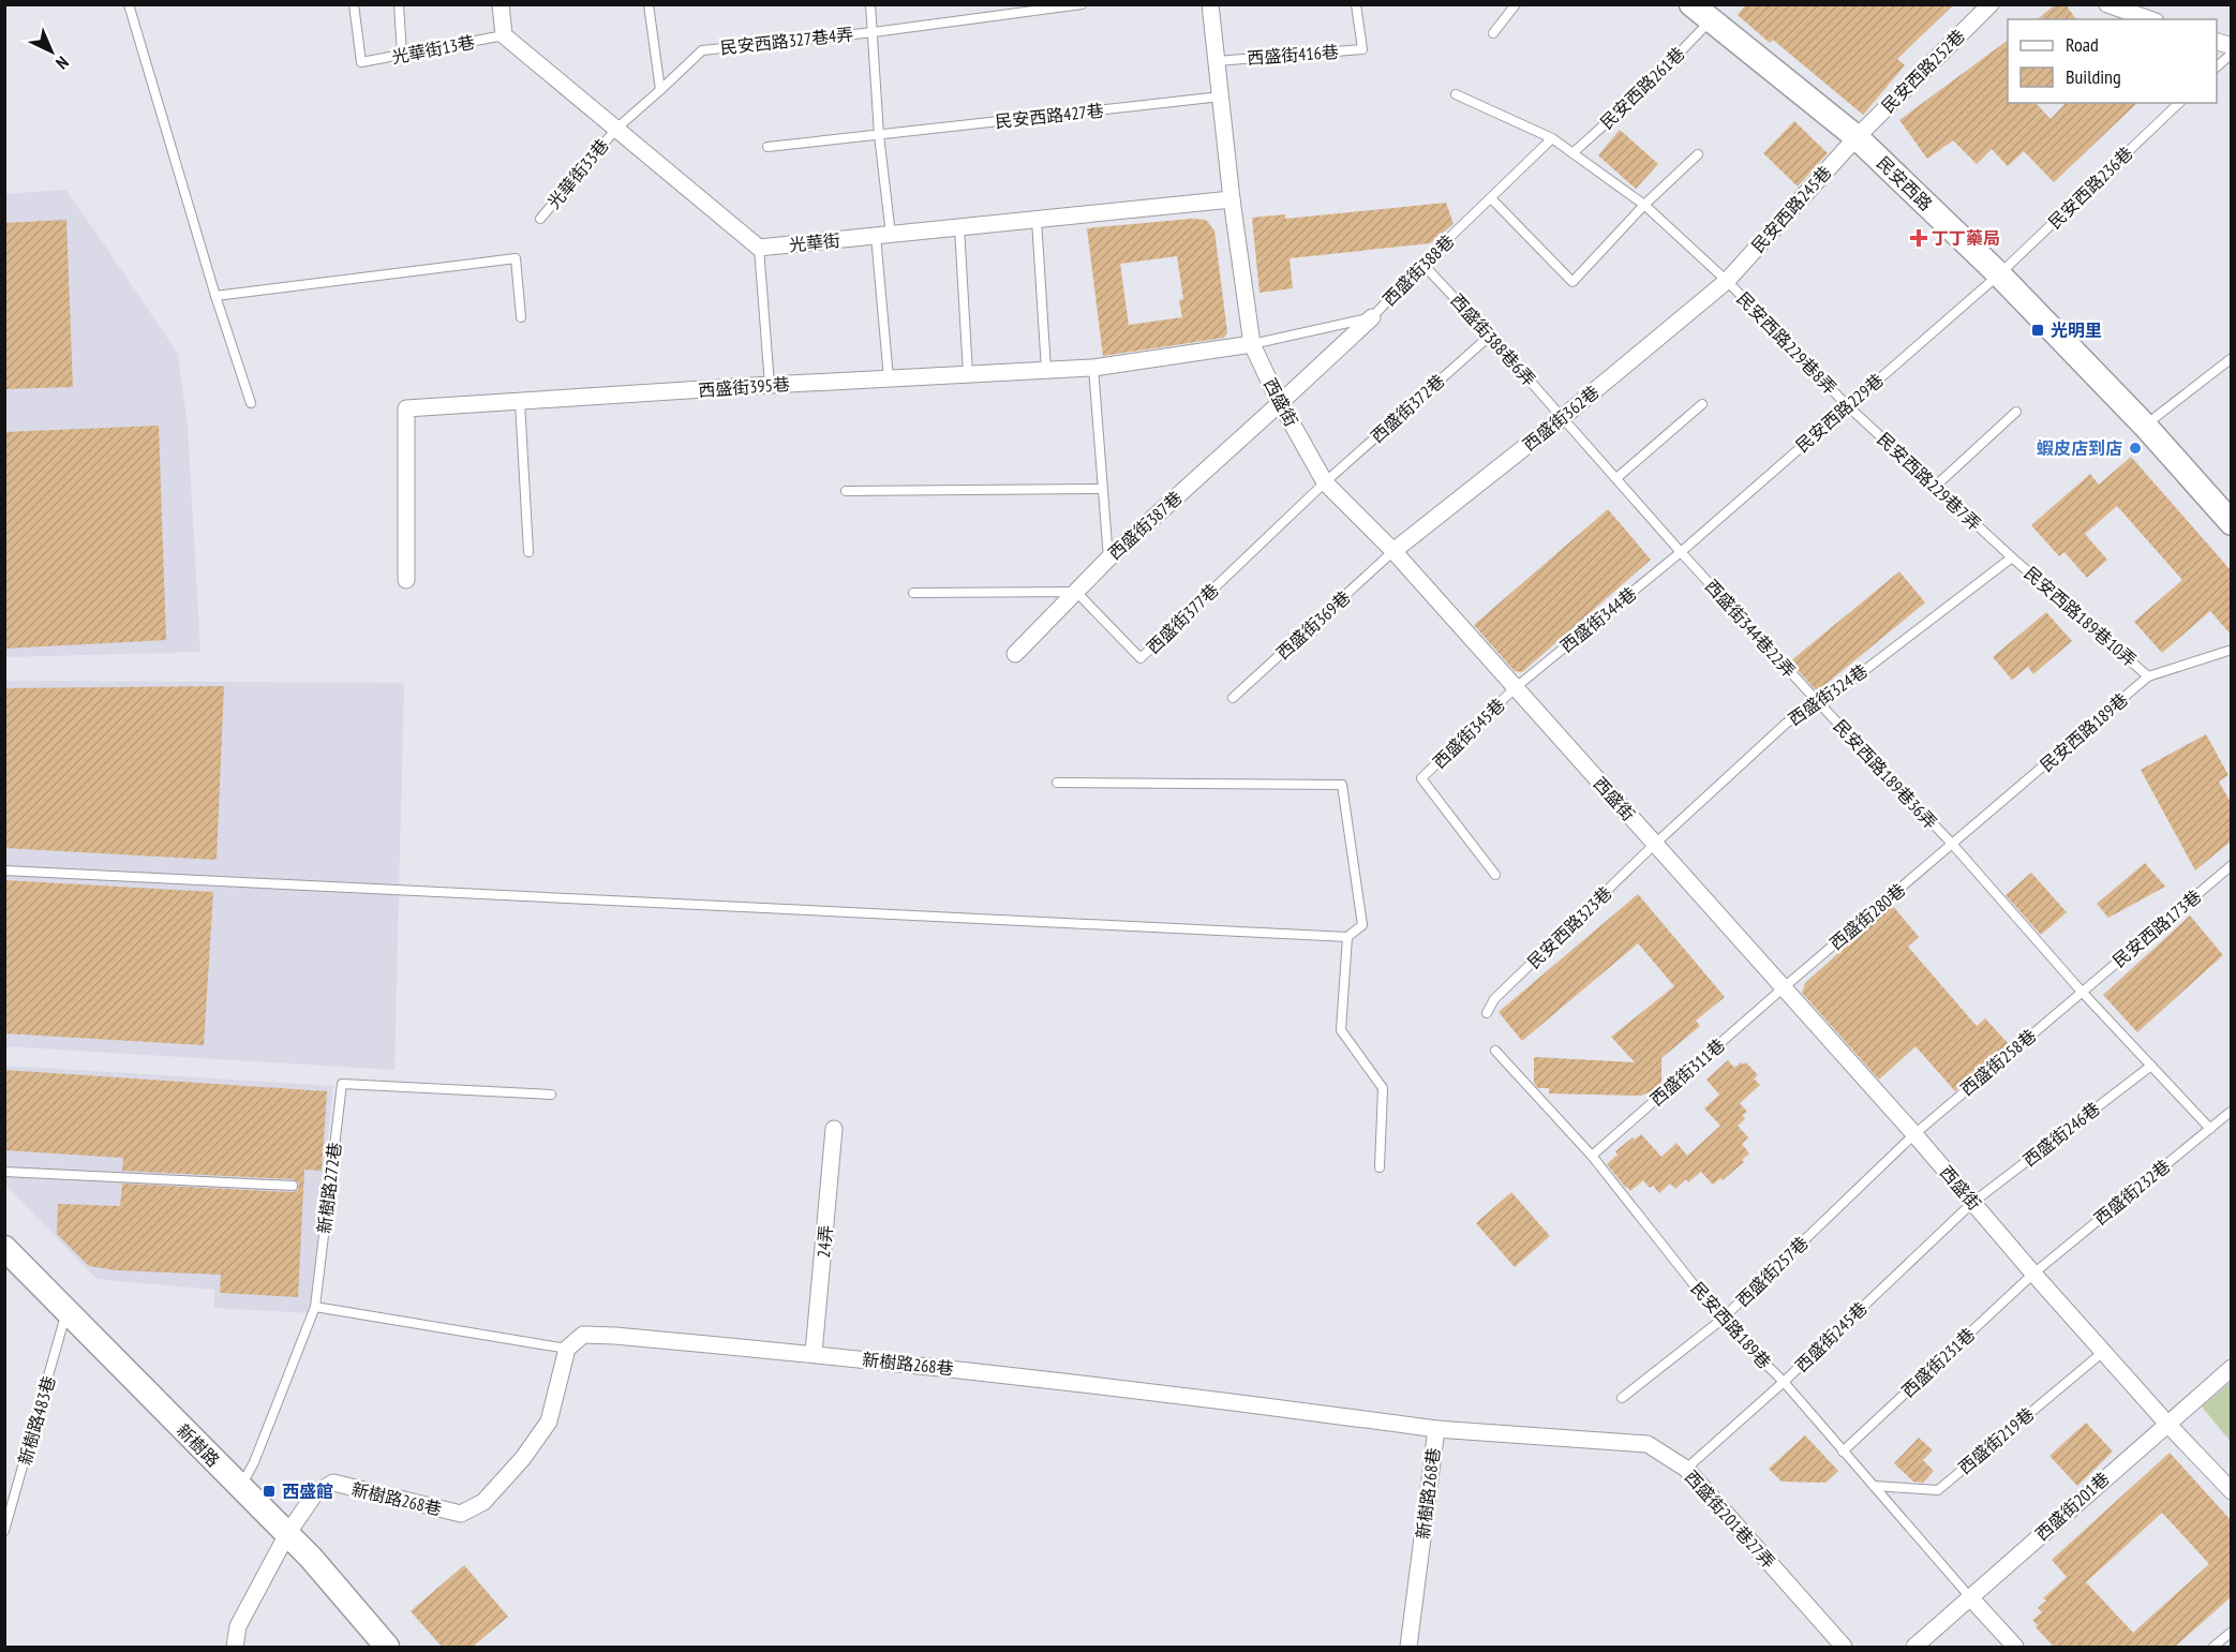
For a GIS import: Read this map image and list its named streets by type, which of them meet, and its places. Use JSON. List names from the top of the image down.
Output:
{
  "streets": {
    "street": [
      "民安西路252巷",
      "民安西路",
      "民安西路245巷",
      "光華街",
      "西盛街395巷",
      "西盛街",
      "西盛街362巷",
      "西盛街387巷",
      "24弄",
      "新樹路268巷",
      "新樹路",
      "西盛街201巷",
      "西盛街201巷27弄"
    ],
    "lane": [
      "民安西路327巷4弄",
      "光華街13巷",
      "西盛街416巷",
      "民安西路261巷",
      "民安西路427巷",
      "光華街33巷",
      "民安西路236巷",
      "西盛街388巷",
      "西盛街388巷6弄",
      "民安西路229巷8弄",
      "西盛街372巷",
      "民安西路229巷",
      "民安西路229巷7弄",
      "民安西路189巷10弄",
      "西盛街377巷",
      "西盛街344巷",
      "西盛街369巷",
      "西盛街344巷22弄",
      "西盛街324巷",
      "民安西路189巷",
      "西盛街345巷",
      "民安西路189巷36弄",
      "西盛街280巷",
      "民安西路323巷",
      "民安西路173巷",
      "西盛街258巷",
      "西盛街311巷",
      "西盛街246巷",
      "新樹路272巷",
      "西盛街232巷",
      "西盛街257巷",
      "西盛街245巷",
      "西盛街231巷",
      "新樹路483巷",
      "西盛街219巷"
    ]
  },
  "crossings": [
    ["民安西路327巷4弄", "光華街33巷"],
    ["西盛街416巷", "西盛街"],
    ["民安西路252巷", "民安西路"],
    ["民安西路252巷", "民安西路245巷"],
    ["民安西路261巷", "民安西路"],
    ["民安西路261巷", "民安西路229巷8弄"],
    ["民安西路427巷", "西盛街"],
    ["民安西路", "民安西路236巷"],
    ["民安西路", "民安西路245巷"],
    ["民安西路", "民安西路229巷"],
    ["民安西路236巷", "民安西路229巷"],
    ["民安西路245巷", "民安西路229巷8弄"],
    ["民安西路245巷", "西盛街362巷"],
    ["光華街", "西盛街"],
    ["西盛街388巷", "西盛街388巷6弄"],
    ["西盛街388巷", "民安西路229巷8弄"],
    ["西盛街388巷", "西盛街395巷"],
    ["西盛街388巷", "西盛街"],
    ["西盛街388巷", "西盛街387巷"],
    ["西盛街388巷6弄", "西盛街372巷"],
    ["西盛街388巷6弄", "西盛街362巷"],
    ["西盛街388巷6弄", "西盛街344巷22弄"],
    ["民安西路229巷8弄", "民安西路229巷"],
    ["民安西路229巷8弄", "西盛街362巷"],
    ["民安西路229巷8弄", "民安西路229巷7弄"],
    ["西盛街395巷", "西盛街"],
    ["西盛街", "西盛街372巷"],
    ["西盛街", "西盛街362巷"],
    ["西盛街", "西盛街387巷"],
    ["西盛街", "西盛街377巷"],
    ["西盛街", "西盛街344巷"],
    ["西盛街", "西盛街369巷"],
    ["西盛街", "西盛街324巷"],
    ["西盛街", "西盛街345巷"],
    ["西盛街", "西盛街280巷"],
    ["西盛街", "民安西路323巷"],
    ["西盛街", "西盛街258巷"],
    ["西盛街", "西盛街311巷"],
    ["西盛街", "西盛街246巷"],
    ["西盛街", "西盛街232巷"],
    ["西盛街", "西盛街257巷"],
    ["西盛街", "西盛街245巷"],
    ["西盛街", "西盛街231巷"],
    ["西盛街", "西盛街219巷"],
    ["西盛街", "西盛街201巷"],
    ["西盛街372巷", "西盛街377巷"],
    ["民安西路229巷", "民安西路229巷7弄"],
    ["民安西路229巷", "西盛街344巷"],
    ["民安西路229巷", "西盛街344巷22弄"],
    ["西盛街362巷", "西盛街369巷"],
    ["民安西路229巷7弄", "民安西路189巷10弄"],
    ["民安西路229巷7弄", "西盛街324巷"],
    ["西盛街387巷", "西盛街377巷"],
    ["民安西路189巷10弄", "西盛街324巷"],
    ["民安西路189巷10弄", "民安西路189巷"],
    ["西盛街344巷", "西盛街344巷22弄"],
    ["西盛街344巷", "西盛街345巷"],
    ["西盛街344巷22弄", "西盛街324巷"],
    ["西盛街344巷22弄", "民安西路189巷36弄"],
    ["西盛街324巷", "民安西路189巷36弄"],
    ["西盛街324巷", "民安西路323巷"],
    ["民安西路189巷", "民安西路189巷36弄"],
    ["民安西路189巷", "西盛街280巷"],
    ["民安西路189巷", "西盛街311巷"],
    ["民安西路189巷", "西盛街257巷"],
    ["民安西路189巷", "西盛街245巷"],
    ["民安西路189巷", "西盛街231巷"],
    ["民安西路189巷", "西盛街219巷"],
    ["民安西路189巷", "西盛街201巷"],
    ["民安西路189巷36弄", "西盛街280巷"],
    ["民安西路189巷36弄", "民安西路173巷"],
    ["民安西路189巷36弄", "西盛街258巷"],
    ["民安西路189巷36弄", "西盛街246巷"],
    ["民安西路189巷36弄", "西盛街232巷"],
    ["西盛街280巷", "西盛街311巷"],
    ["民安西路173巷", "西盛街258巷"],
    ["西盛街258巷", "西盛街257巷"],
    ["西盛街246巷", "西盛街245巷"],
    ["新樹路272巷", "新樹路"],
    ["西盛街232巷", "西盛街231巷"],
    ["24弄", "新樹路268巷"],
    ["西盛街245巷", "西盛街201巷27弄"],
    ["新樹路268巷", "新樹路"],
    ["新樹路268巷", "西盛街201巷27弄"],
    ["新樹路483巷", "新樹路"]
  ],
  "places": {
    "health": ["丁丁藥局"],
    "transit": ["光明里", "西盛館"],
    "other": ["蝦皮店到店"]
  },
  "legend": ["Road", "Building"],
  "north": "bottom right"
}
